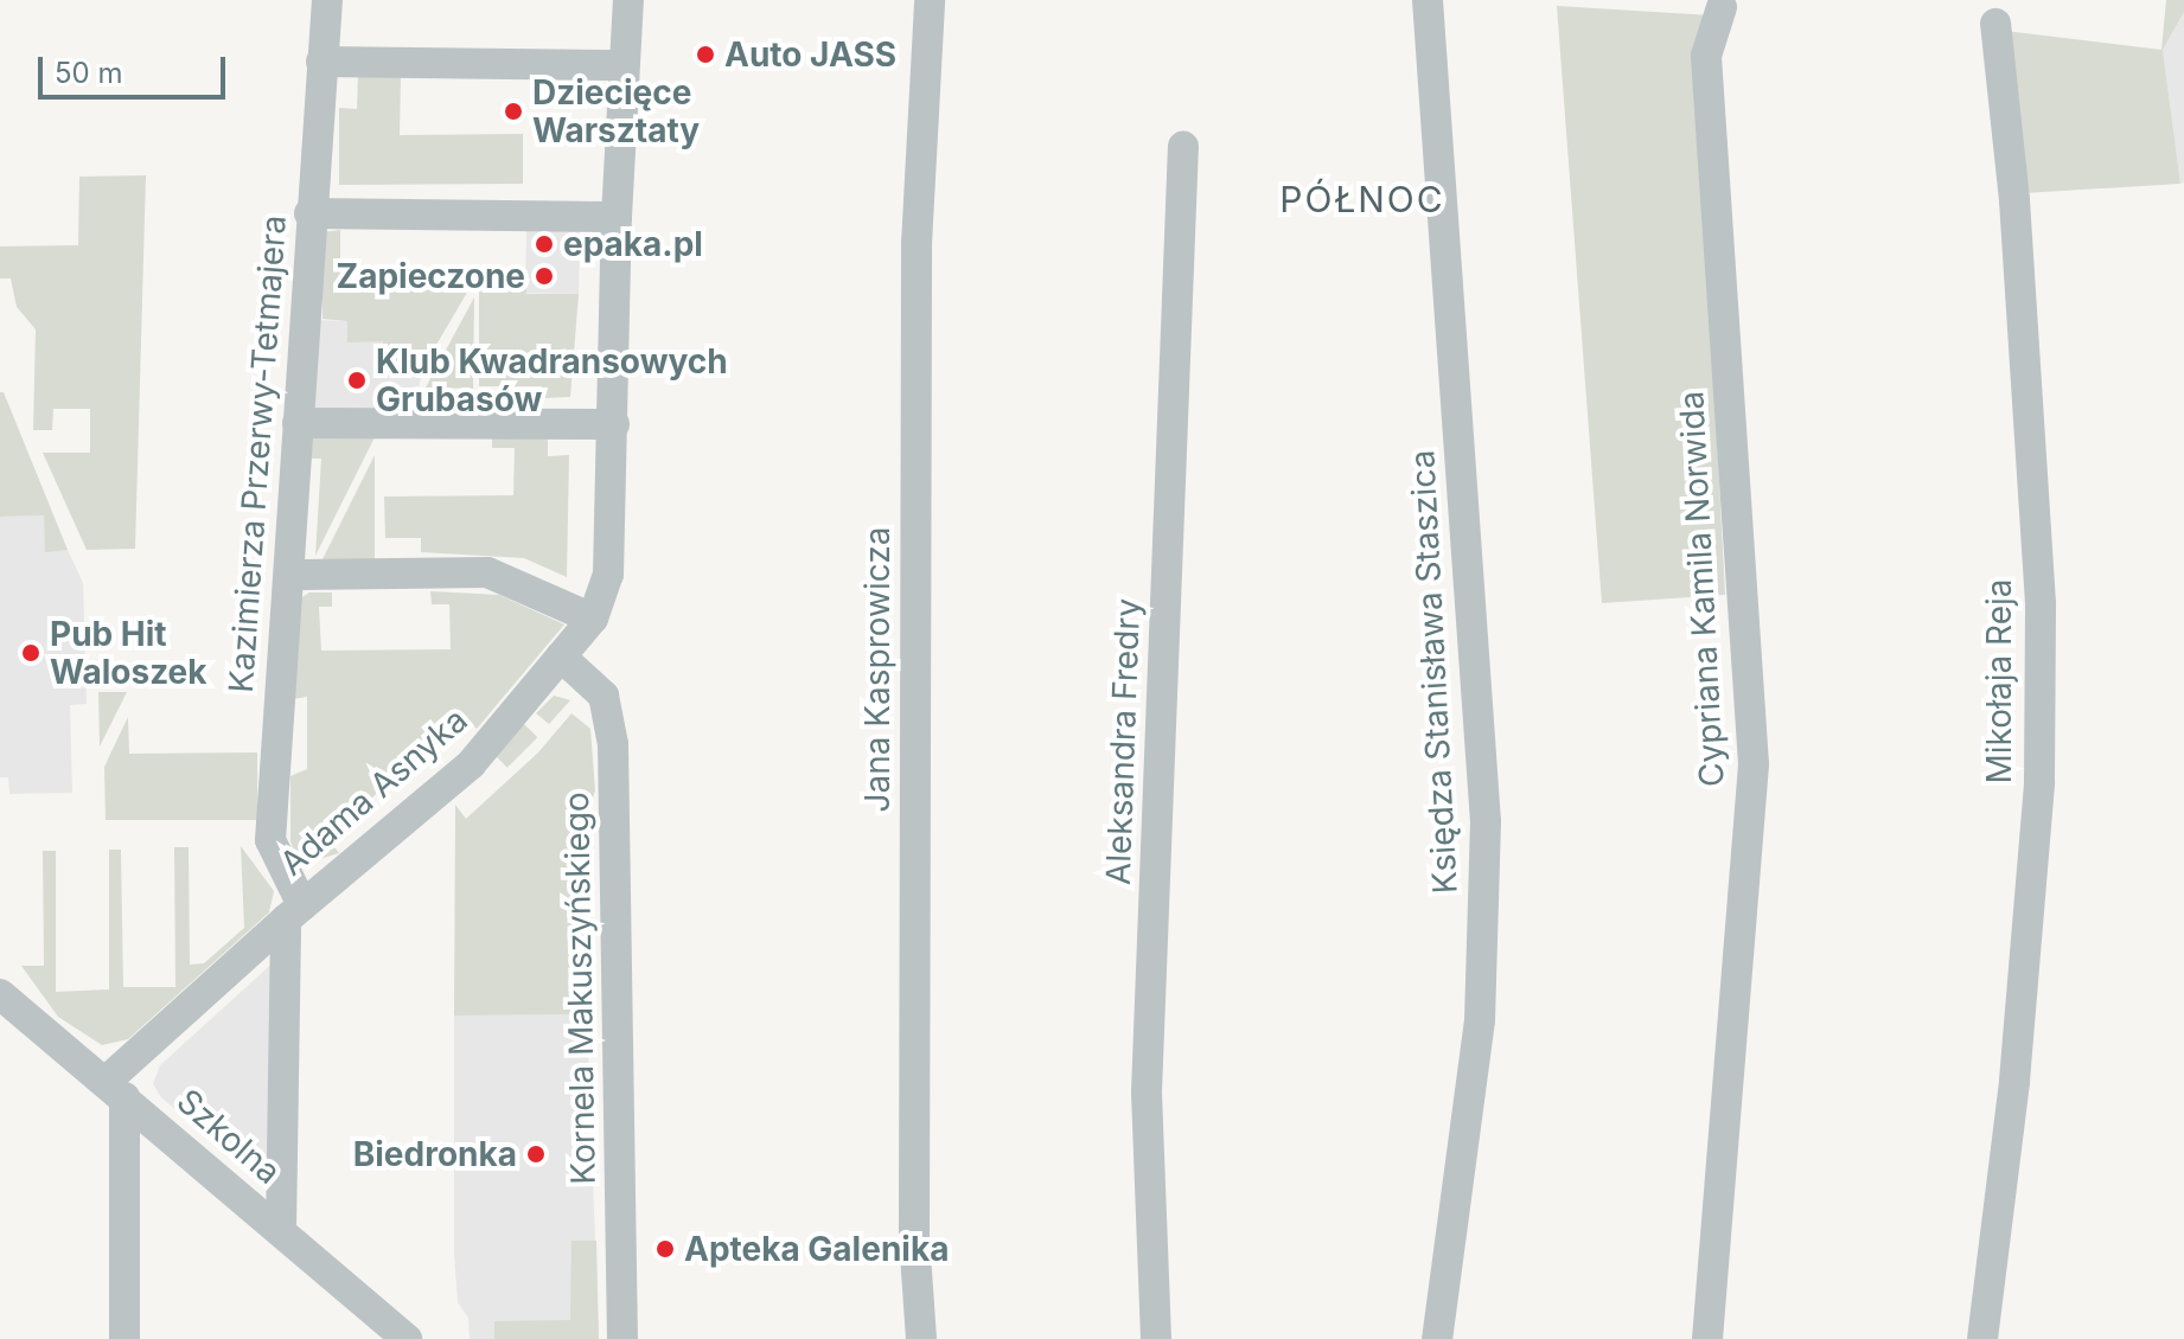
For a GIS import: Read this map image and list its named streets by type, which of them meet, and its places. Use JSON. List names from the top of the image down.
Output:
{
  "streets": {
    "street": [
      "Kazimierza Przerwy-Tetmajera",
      "Cypriana Kamila Norwida",
      "Jana Kasprowicza",
      "Księdza Stanisława Staszica",
      "Mikołaja Reja",
      "Aleksandra Fredry",
      "Adama Asnyka",
      "Kornela Makuszyńskiego",
      "Szkolna"
    ]
  },
  "crossings": [
    ["Kazimierza Przerwy-Tetmajera", "Adama Asnyka"],
    ["Kazimierza Przerwy-Tetmajera", "Szkolna"],
    ["Adama Asnyka", "Kornela Makuszyńskiego"],
    ["Adama Asnyka", "Szkolna"]
  ],
  "districts": ["PÓŁNOC"],
  "places": [
    "Auto JASS",
    "Dziecięce Warsztaty",
    "epaka.pl",
    "Zapieczone",
    "Klub Kwadransowych Grubasów",
    "Pub Hit Waloszek",
    "Biedronka",
    "Apteka Galenika"
  ],
  "scale_bar": "50 m"
}
